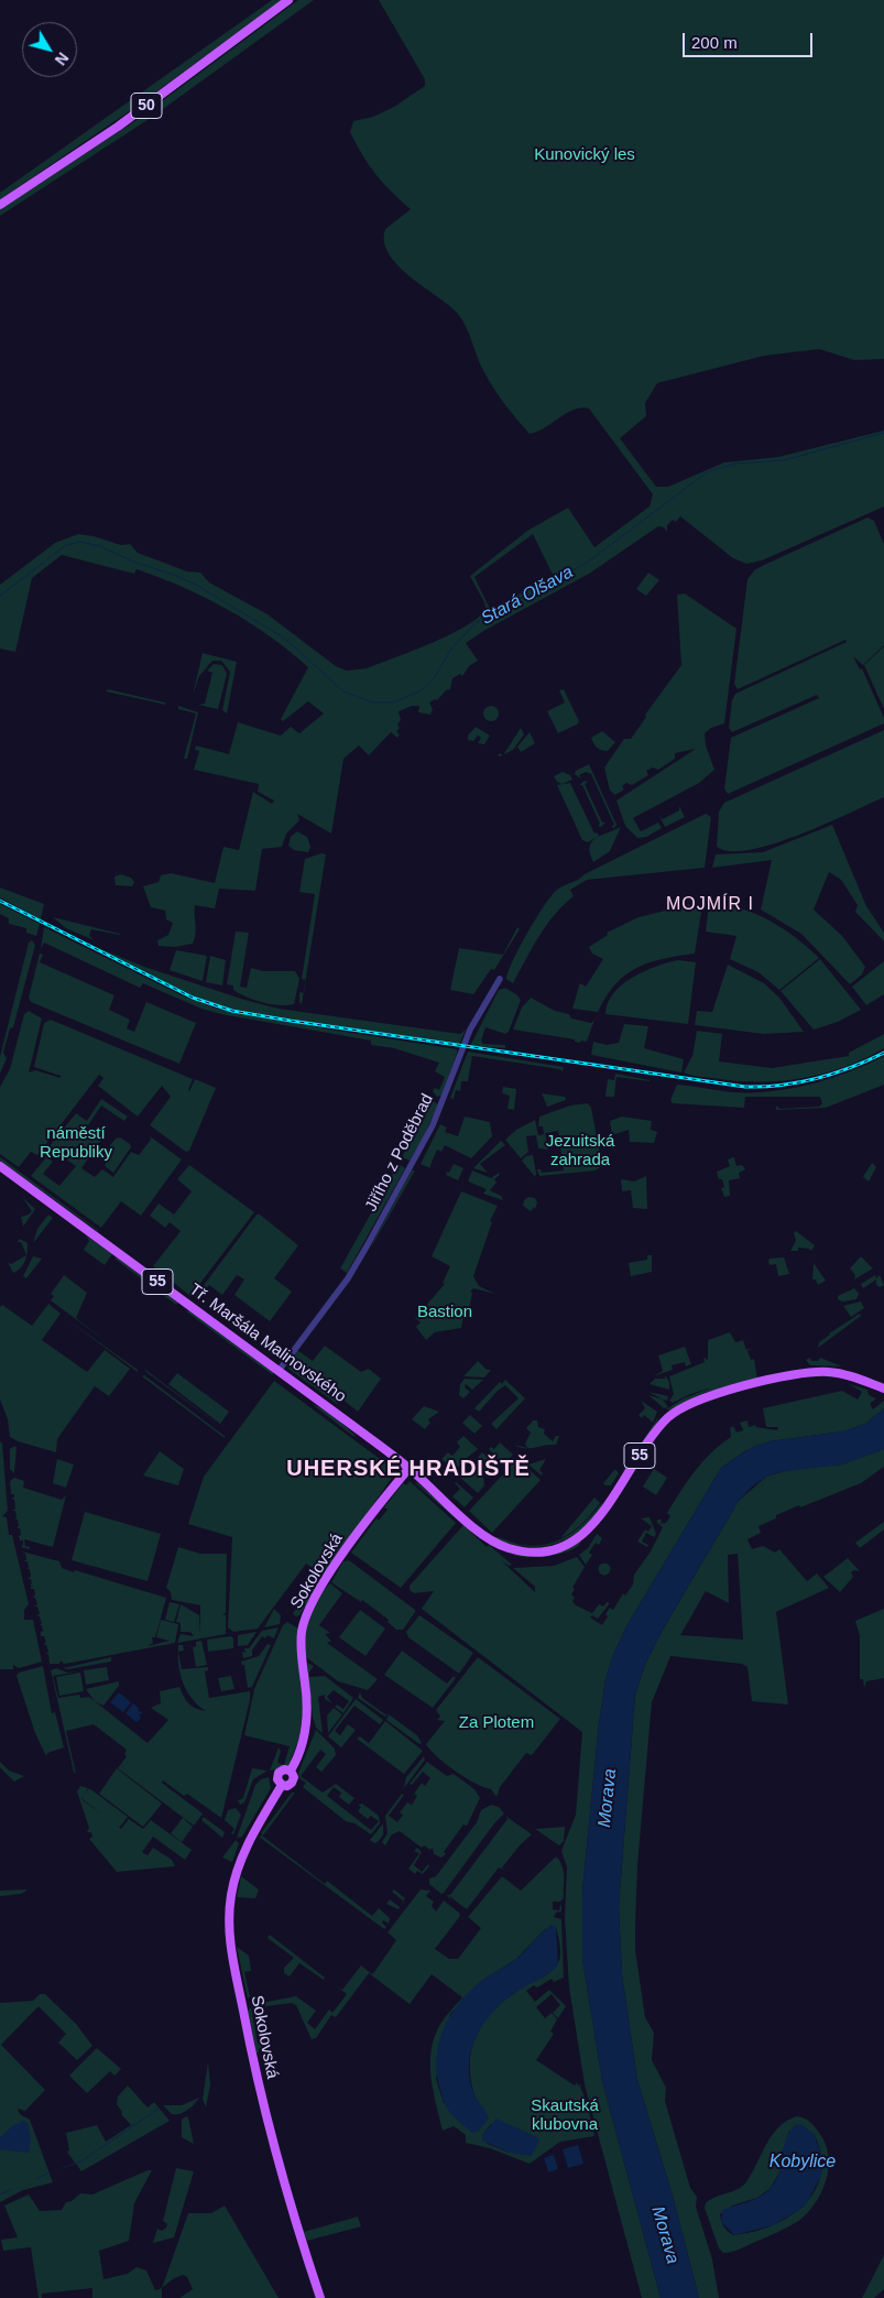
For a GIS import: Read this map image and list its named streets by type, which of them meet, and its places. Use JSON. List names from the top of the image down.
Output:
{
  "streets": {
    "main road": [
      "50",
      "55",
      "Tř. Maršála Malinovského",
      "Sokolovská"
    ],
    "street": ["Jiřího z Poděbrad"]
  },
  "crossings": [
    ["Jiřího z Poděbrad", "Tř. Maršála Malinovského"],
    ["55", "Tř. Maršála Malinovského"],
    ["55", "Sokolovská"],
    ["Tř. Maršála Malinovského", "Sokolovská"]
  ],
  "districts": ["MOJMÍR I", "UHERSKÉ HRADIŠTĚ"],
  "water": ["Stará Olšava", "Morava", "Kobylice"],
  "parks": [
    "Kunovický les",
    "náměstí Republiky",
    "Jezuitská zahrada",
    "Bastion",
    "Za Plotem",
    "Skautská klubovna"
  ],
  "scale_bar": "200 m",
  "north": "bottom right"
}
